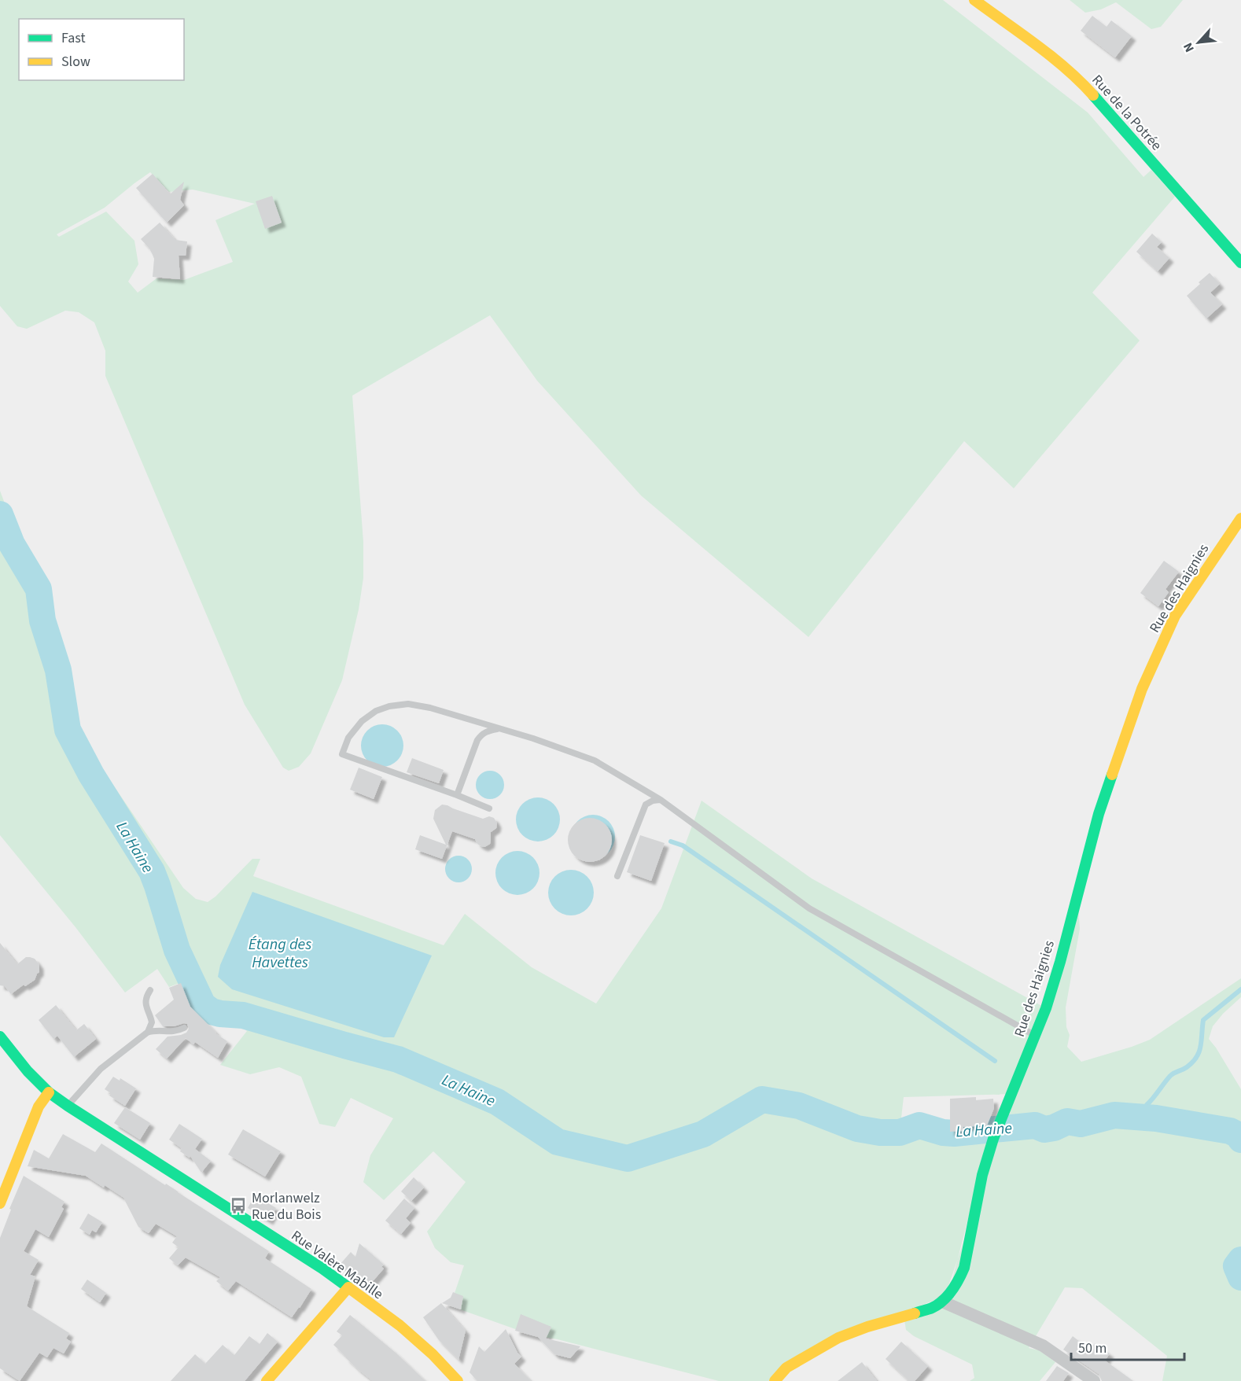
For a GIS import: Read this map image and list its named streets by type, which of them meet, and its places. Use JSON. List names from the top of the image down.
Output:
{
  "streets": {
    "street": ["Rue de la Potrée", "Rue des Haignies", "Rue Valère Mabille"]
  },
  "water": ["La Haine", "Étang des Havettes"],
  "places": {
    "bus stop": ["Morlanwelz Rue du Bois"]
  },
  "legend": ["Fast", "Slow"],
  "scale_bar": "50 m",
  "north": "bottom left"
}
